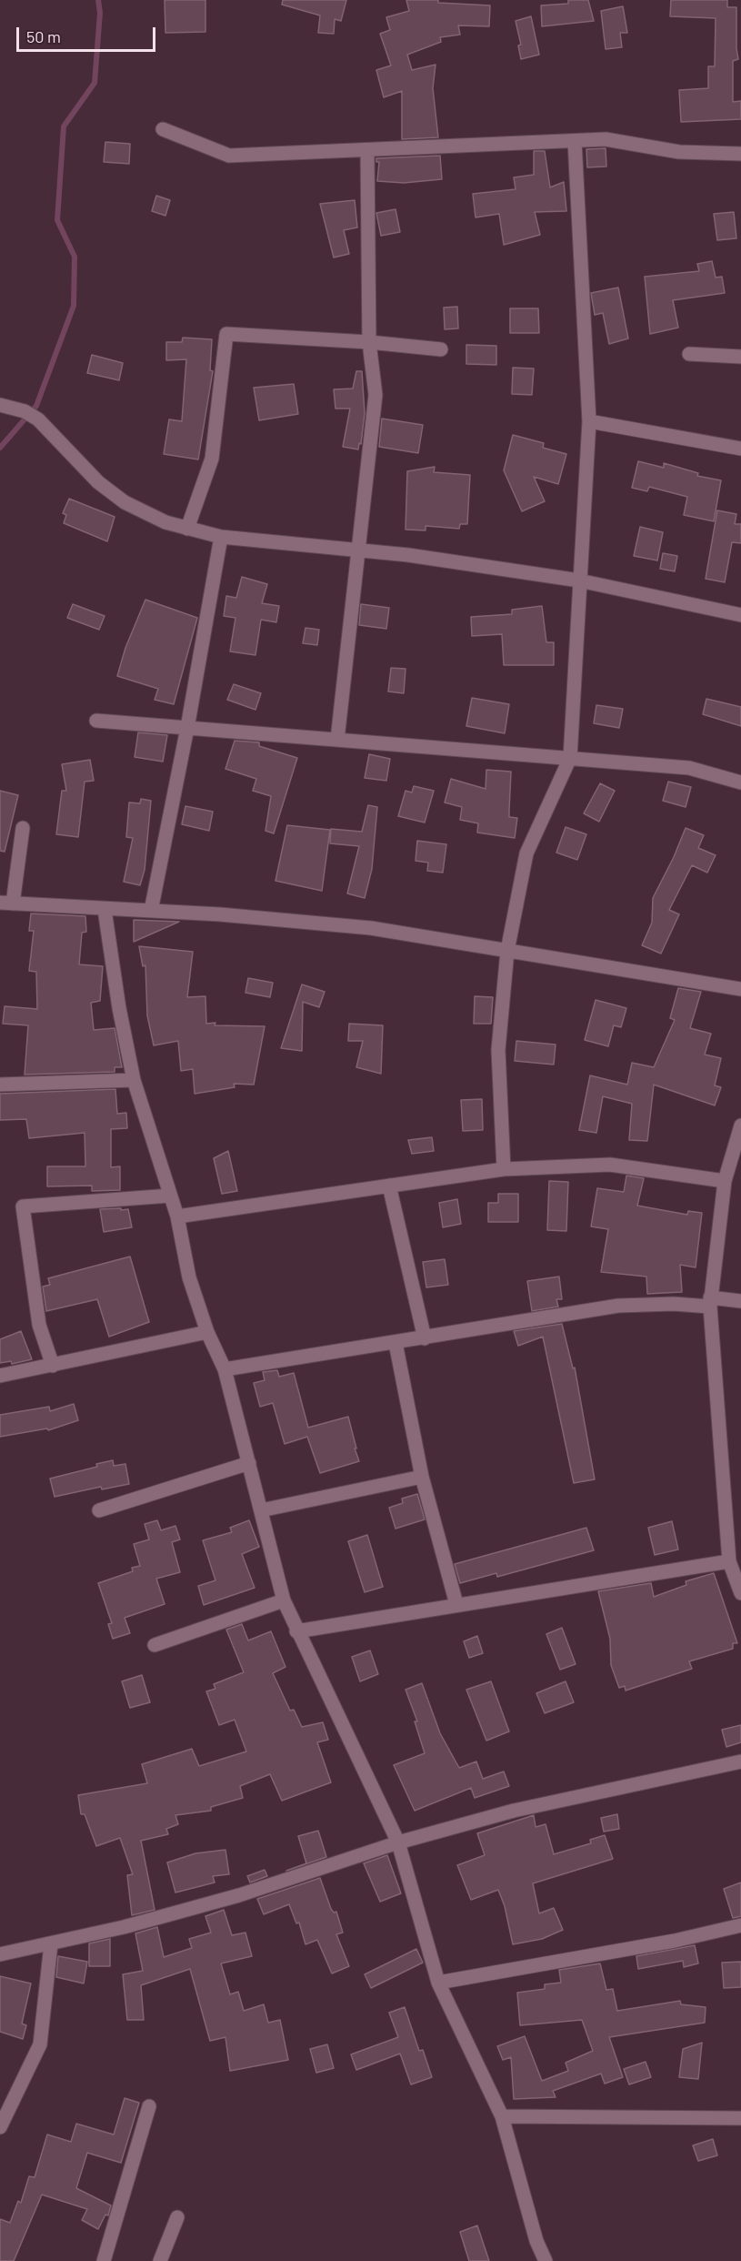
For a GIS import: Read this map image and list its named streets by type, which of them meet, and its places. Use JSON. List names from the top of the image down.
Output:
{
  "scale_bar": "50 m"
}
